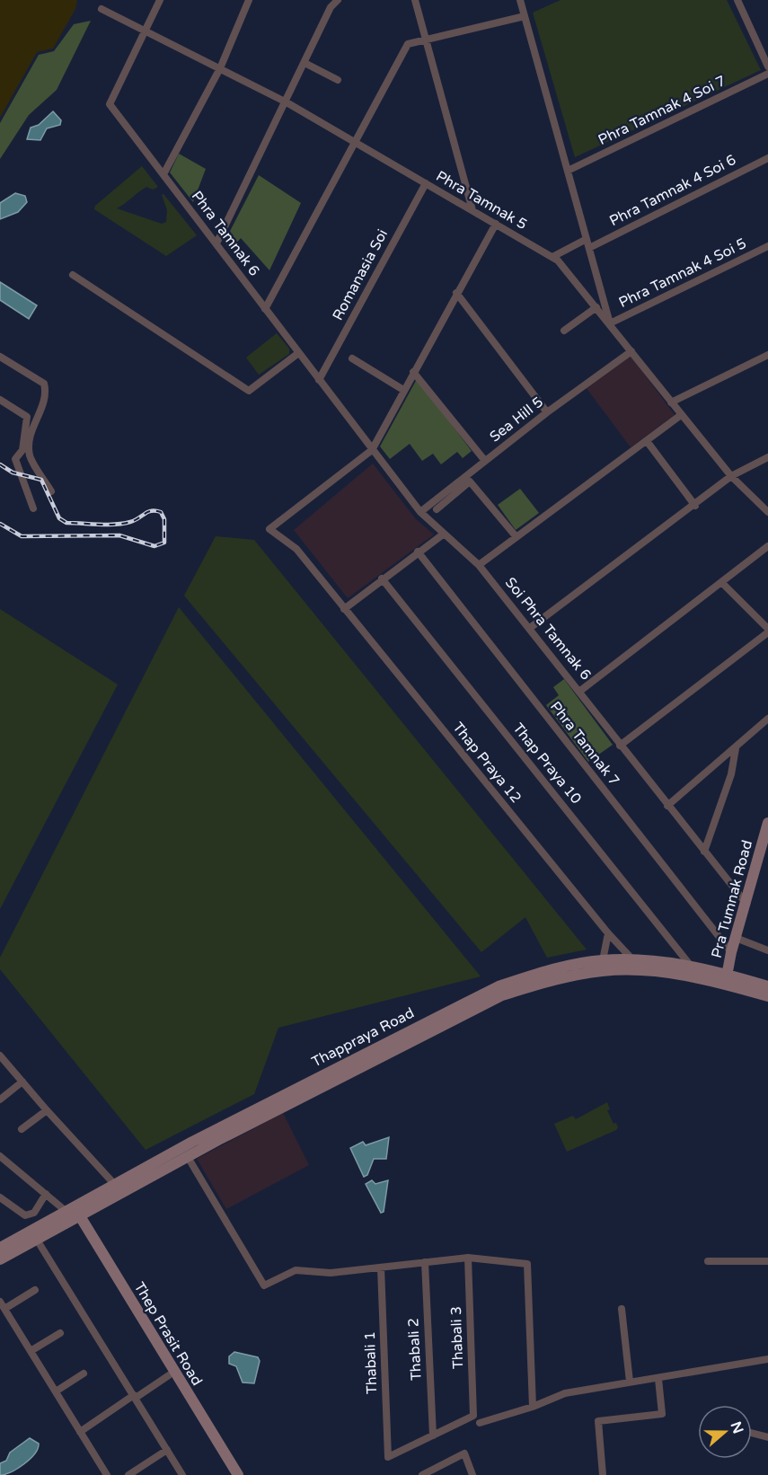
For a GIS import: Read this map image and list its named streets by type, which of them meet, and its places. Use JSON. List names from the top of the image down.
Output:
{
  "streets": {
    "main road": ["Pra Tumnak Road", "Thappraya Road", "Thep Prasit Road"],
    "street": [
      "Phra Tamnak 4 Soi 7",
      "Phra Tamnak 4 Soi 6",
      "Phra Tamnak 5",
      "Phra Tamnak 6",
      "Phra Tamnak 4 Soi 5",
      "Romanasia Soi",
      "Sea Hill 5",
      "Soi Phra Tamnak 6",
      "Phra Tamnak 7",
      "Thap Praya 12",
      "Thap Praya 10",
      "Thabali 3",
      "Thabali 2",
      "Thabali 1"
    ]
  },
  "crossings": [
    ["Phra Tamnak 5", "Phra Tamnak 6"],
    ["Phra Tamnak 5", "Phra Tamnak 4 Soi 5"],
    ["Phra Tamnak 5", "Romanasia Soi"],
    ["Phra Tamnak 5", "Sea Hill 5"],
    ["Phra Tamnak 6", "Romanasia Soi"],
    ["Phra Tamnak 6", "Soi Phra Tamnak 6"],
    ["Romanasia Soi", "Soi Phra Tamnak 6"],
    ["Sea Hill 5", "Soi Phra Tamnak 6"],
    ["Soi Phra Tamnak 6", "Thap Praya 12"],
    ["Soi Phra Tamnak 6", "Pra Tumnak Road"],
    ["Phra Tamnak 7", "Pra Tumnak Road"],
    ["Thap Praya 12", "Thappraya Road"],
    ["Thap Praya 10", "Thappraya Road"],
    ["Pra Tumnak Road", "Thappraya Road"],
    ["Thappraya Road", "Thep Prasit Road"],
    ["Thabali 3", "Thabali 2"],
    ["Thabali 3", "Thabali 1"],
    ["Thabali 2", "Thabali 1"]
  ],
  "north": "right"
}
